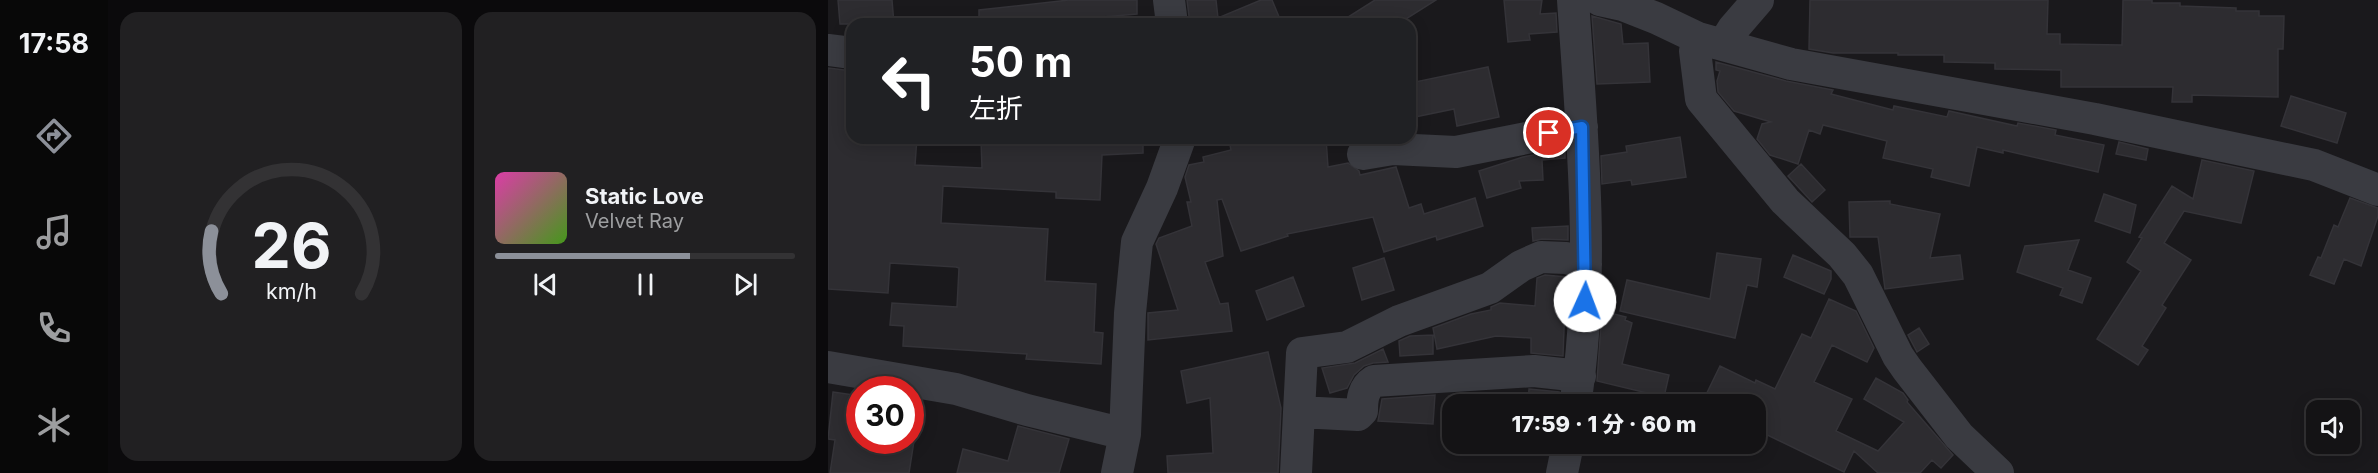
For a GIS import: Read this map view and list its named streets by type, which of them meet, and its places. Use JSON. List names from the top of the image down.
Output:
{
  "page": {
    "tabs": "17:58",
    "turn": ["50 m", "左折"],
    "song": ["Static Love", "Velvet Ray"],
    "limit": "30",
    "trip": "17:59 · 1 分 · 60 m",
    "gauge": ["26", "km/h"]
  }
}
